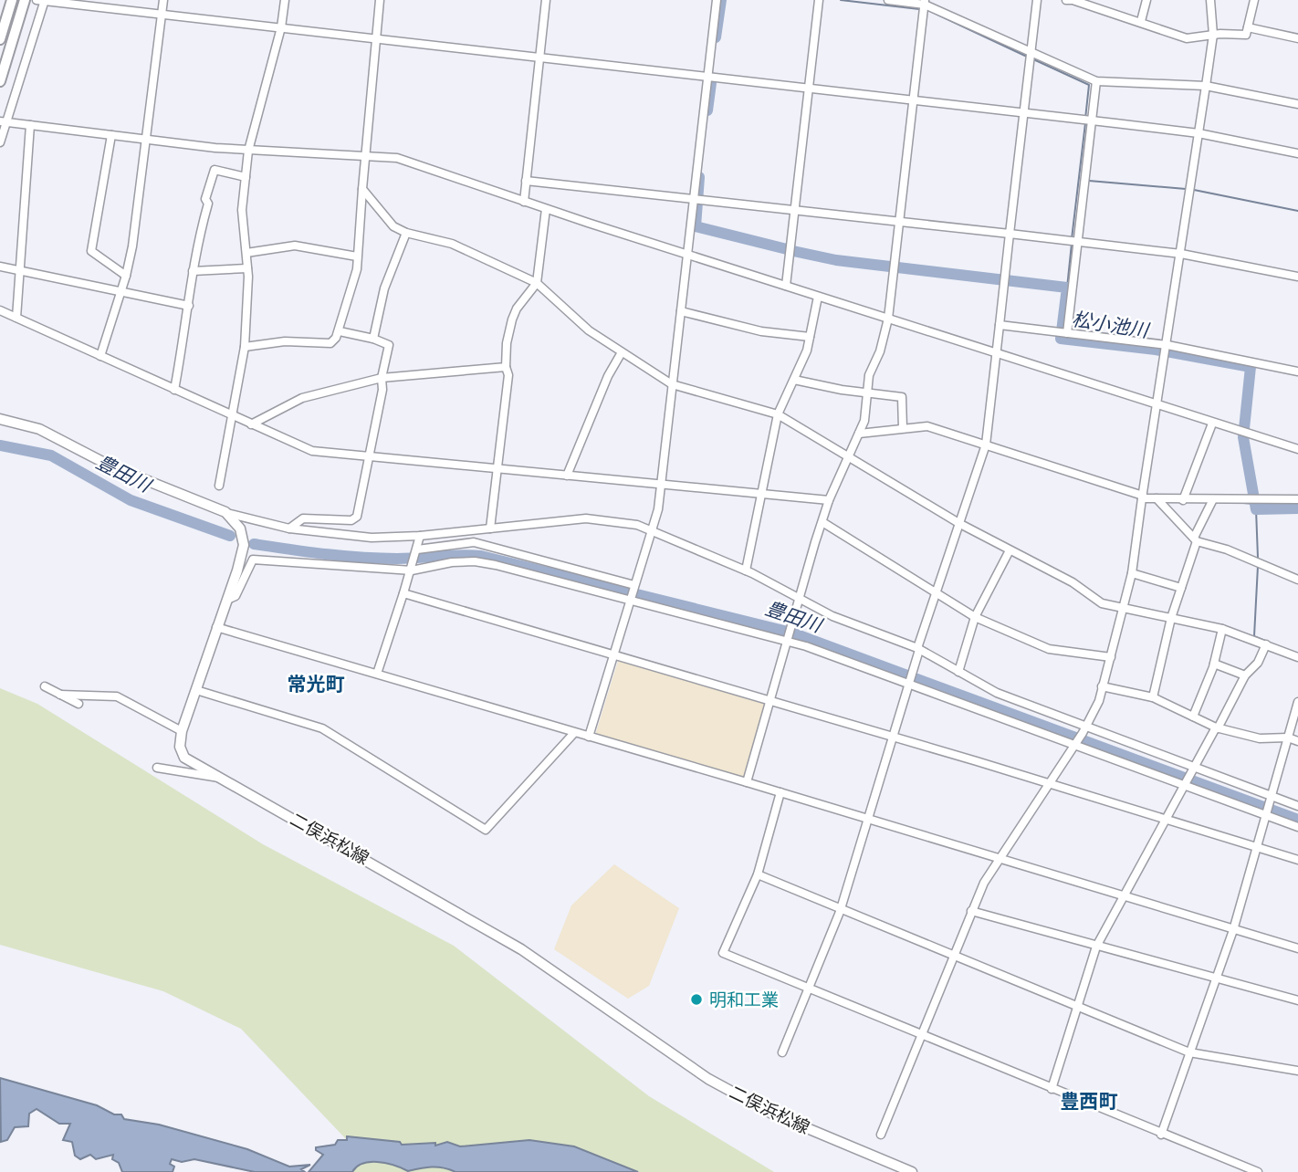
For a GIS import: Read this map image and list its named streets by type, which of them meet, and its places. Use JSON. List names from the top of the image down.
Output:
{
  "streets": {
    "main road": ["二俣浜松線"]
  },
  "districts": ["常光町", "豊西町"],
  "water": ["松小池川", "豊田川"],
  "places": ["明和工業"]
}
